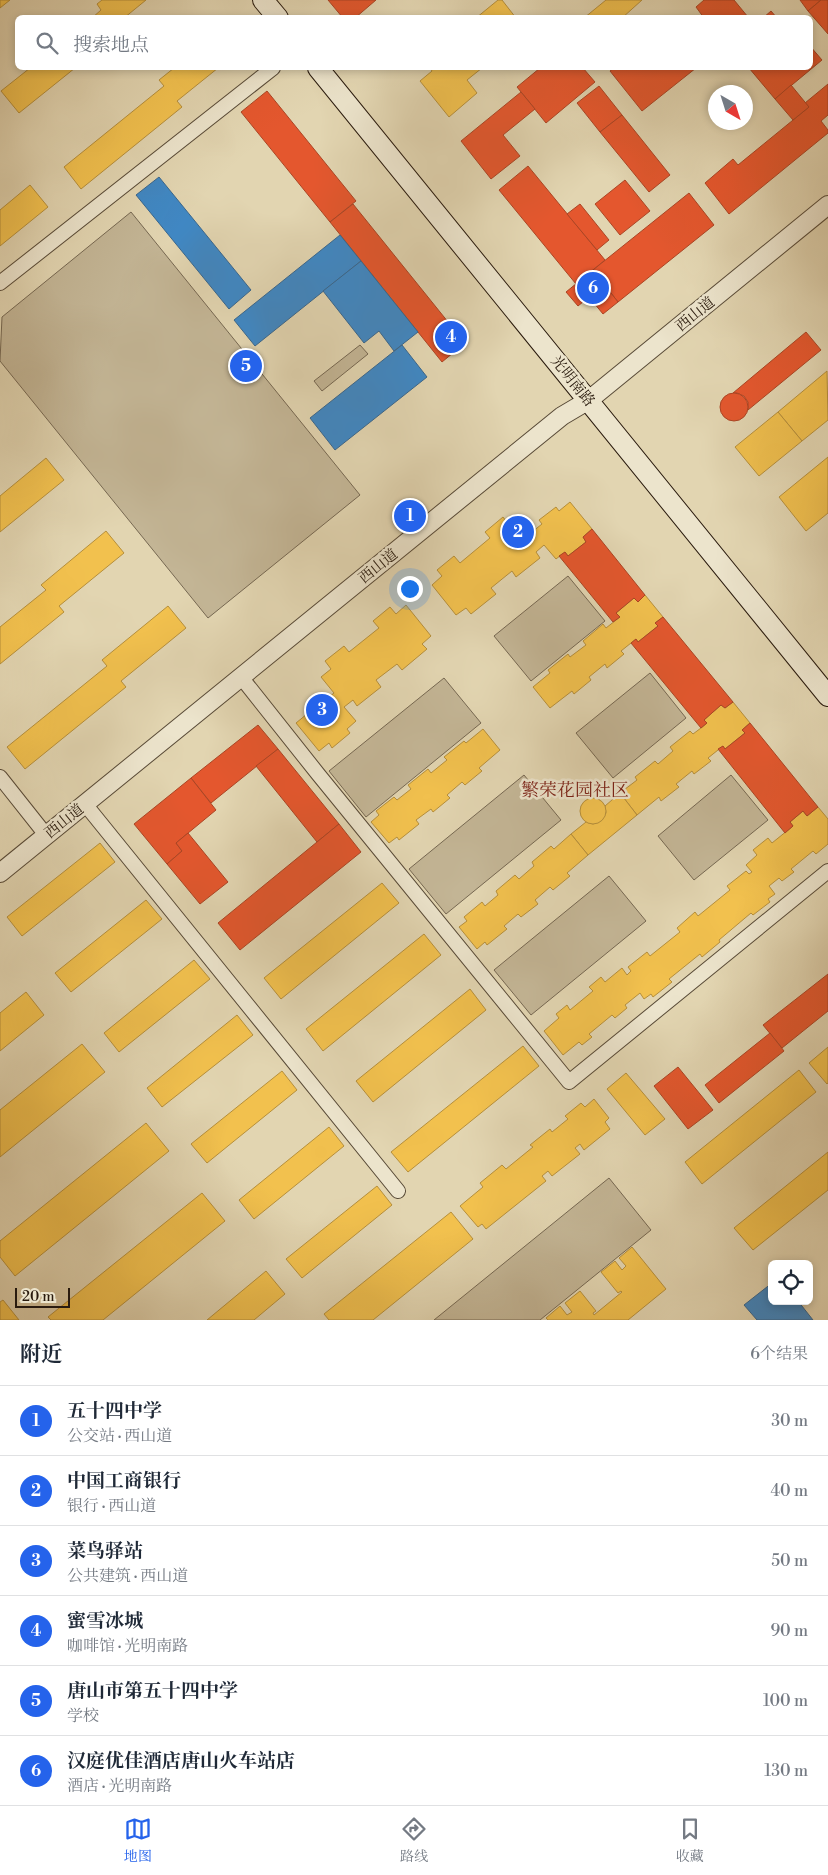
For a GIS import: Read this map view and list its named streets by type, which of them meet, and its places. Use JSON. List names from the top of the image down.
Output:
{
  "streets": {
    "main road": ["光明南路"],
    "street": ["西山道"]
  },
  "crossings": [
    ["西山道", "光明南路"]
  ],
  "districts": ["繁荣花园社区"],
  "scale_bar": "20 m",
  "north": "bottom right",
  "page": {
    "search": "搜索地点",
    "pins": [
      "6",
      "4",
      "5",
      "1",
      "2",
      "3"
    ],
    "scale": "20 m",
    "heading": ["附近", "6个结果"],
    "list": [
      {
        "mark": "1",
        "name": "五十四中学",
        "note": "公交站 · 西山道",
        "value": "30 m"
      },
      {
        "mark": "2",
        "name": "中国工商银行",
        "note": "银行 · 西山道",
        "value": "40 m"
      },
      {
        "mark": "3",
        "name": "菜鸟驿站",
        "note": "公共建筑 · 西山道",
        "value": "50 m"
      },
      {
        "mark": "4",
        "name": "蜜雪冰城",
        "note": "咖啡馆 · 光明南路",
        "value": "90 m"
      },
      {
        "mark": "5",
        "name": "唐山市第五十四中学",
        "note": "学校",
        "value": "100 m"
      },
      {
        "mark": "6",
        "name": "汉庭优佳酒店唐山火车站店",
        "note": "酒店 · 光明南路",
        "value": "130 m"
      }
    ],
    "nav": ["地图", "路线", "收藏"]
  }
}
